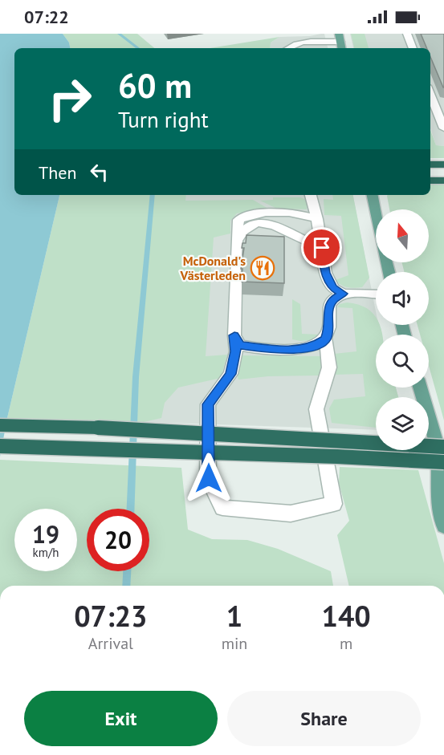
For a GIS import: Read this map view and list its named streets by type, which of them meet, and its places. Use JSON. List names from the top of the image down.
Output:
{
  "places": {
    "restaurant": ["McDonald's Västerleden"]
  },
  "north": "top",
  "page": {
    "status": "07:22",
    "turn": ["60 m", "Turn right"],
    "then": "Then",
    "speed": "19 km/h",
    "limit": "20",
    "eta": [
      "07:23",
      "Arrival",
      "1",
      "min",
      "140",
      "m"
    ],
    "buttons": ["Exit", "Share"]
  }
}
